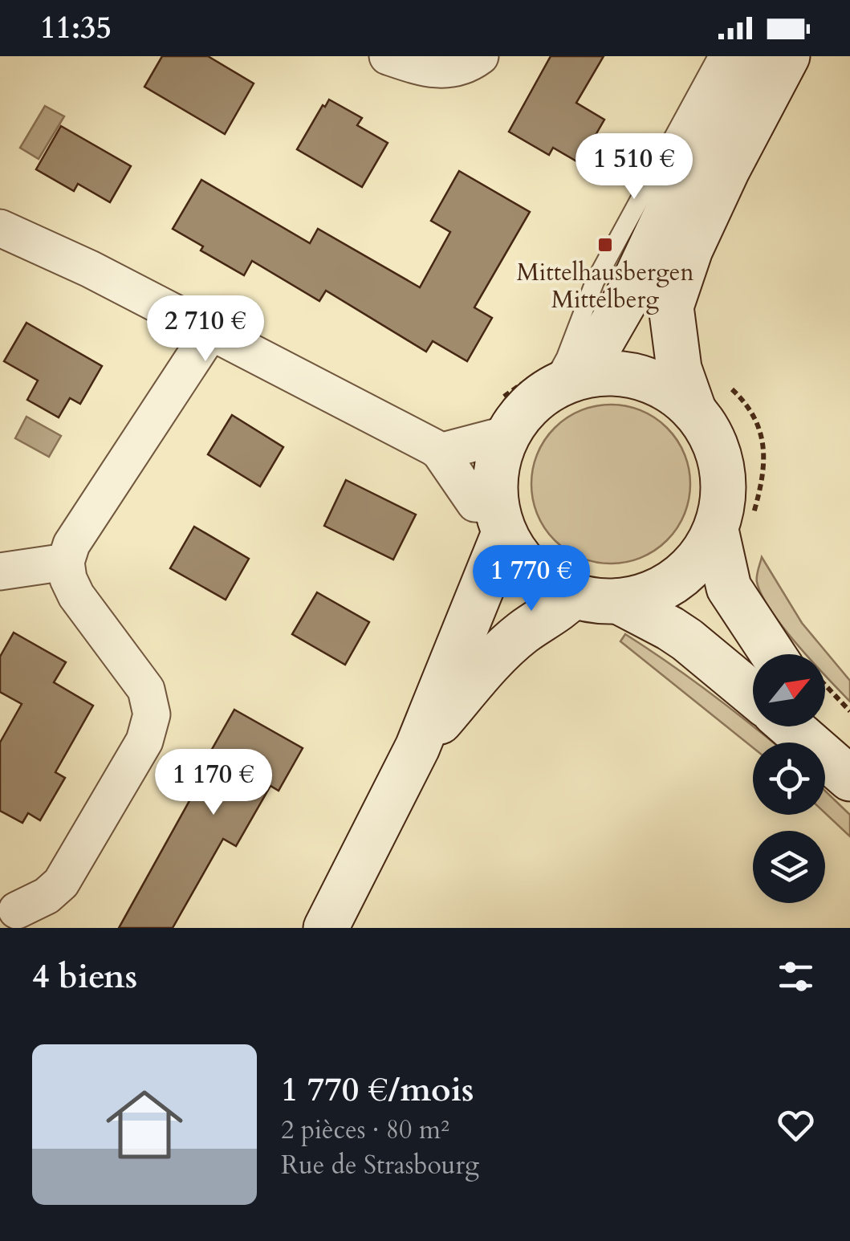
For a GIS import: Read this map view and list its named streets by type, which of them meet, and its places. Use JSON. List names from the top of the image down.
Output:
{
  "places": {
    "transit": ["Mittelhausbergen Mittelberg"]
  },
  "north": "top right",
  "page": {
    "status": "11:35",
    "price": [
      "1 510 €",
      "2 710 €",
      "1 770 €",
      "1 170 €"
    ],
    "heading": "4 biens",
    "list": [
      {
        "name": "1 770 €/mois",
        "note": "2 pièces · 80 m² · Rue de Strasbourg"
      }
    ]
  }
}
